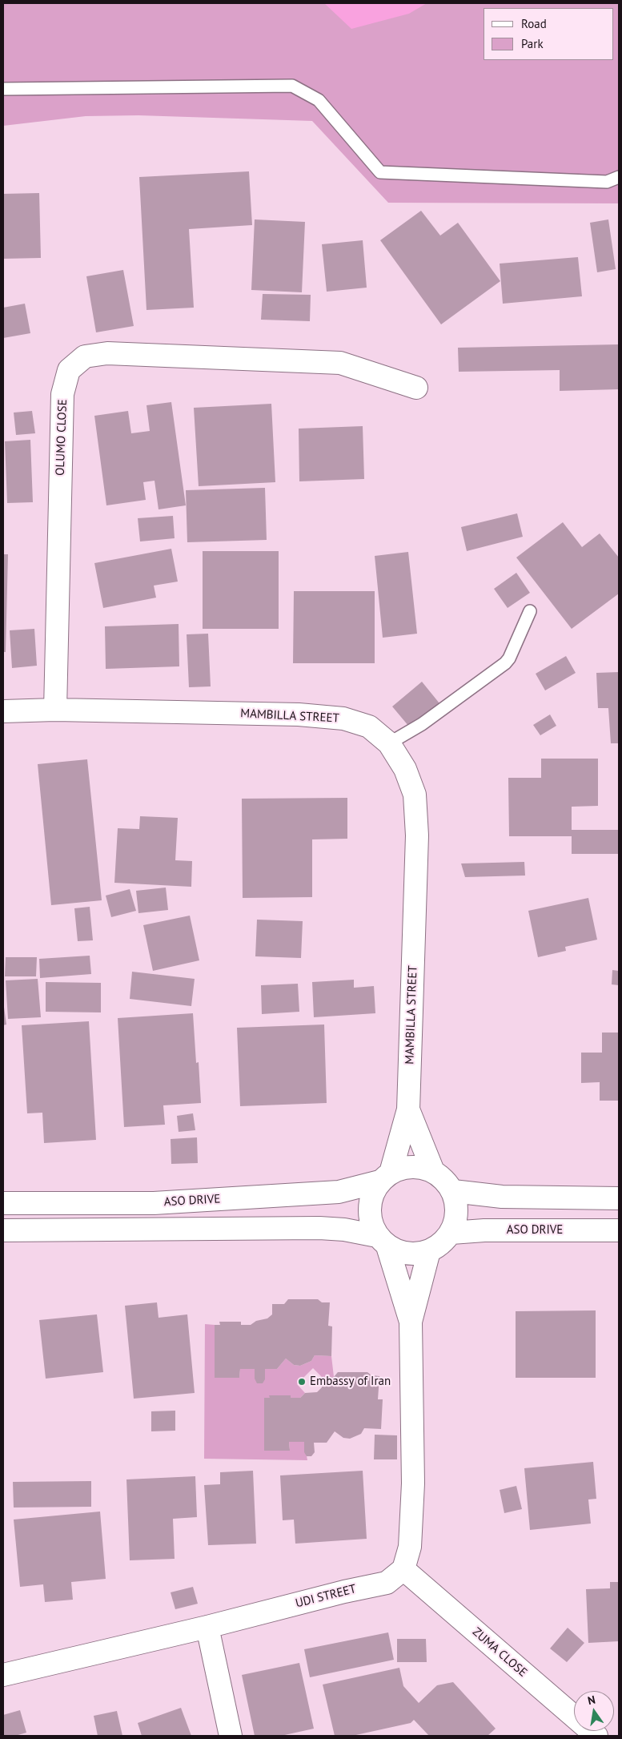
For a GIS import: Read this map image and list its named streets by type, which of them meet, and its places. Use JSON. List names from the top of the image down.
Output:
{
  "streets": {
    "street": [
      "OLUMO CLOSE",
      "MAMBILLA STREET",
      "ASO DRIVE",
      "UDI STREET",
      "ZUMA CLOSE"
    ]
  },
  "crossings": [
    ["OLUMO CLOSE", "MAMBILLA STREET"],
    ["UDI STREET", "ZUMA CLOSE"]
  ],
  "places": ["Embassy of Iran"],
  "legend": ["Road", "Park"],
  "north": "top"
}
